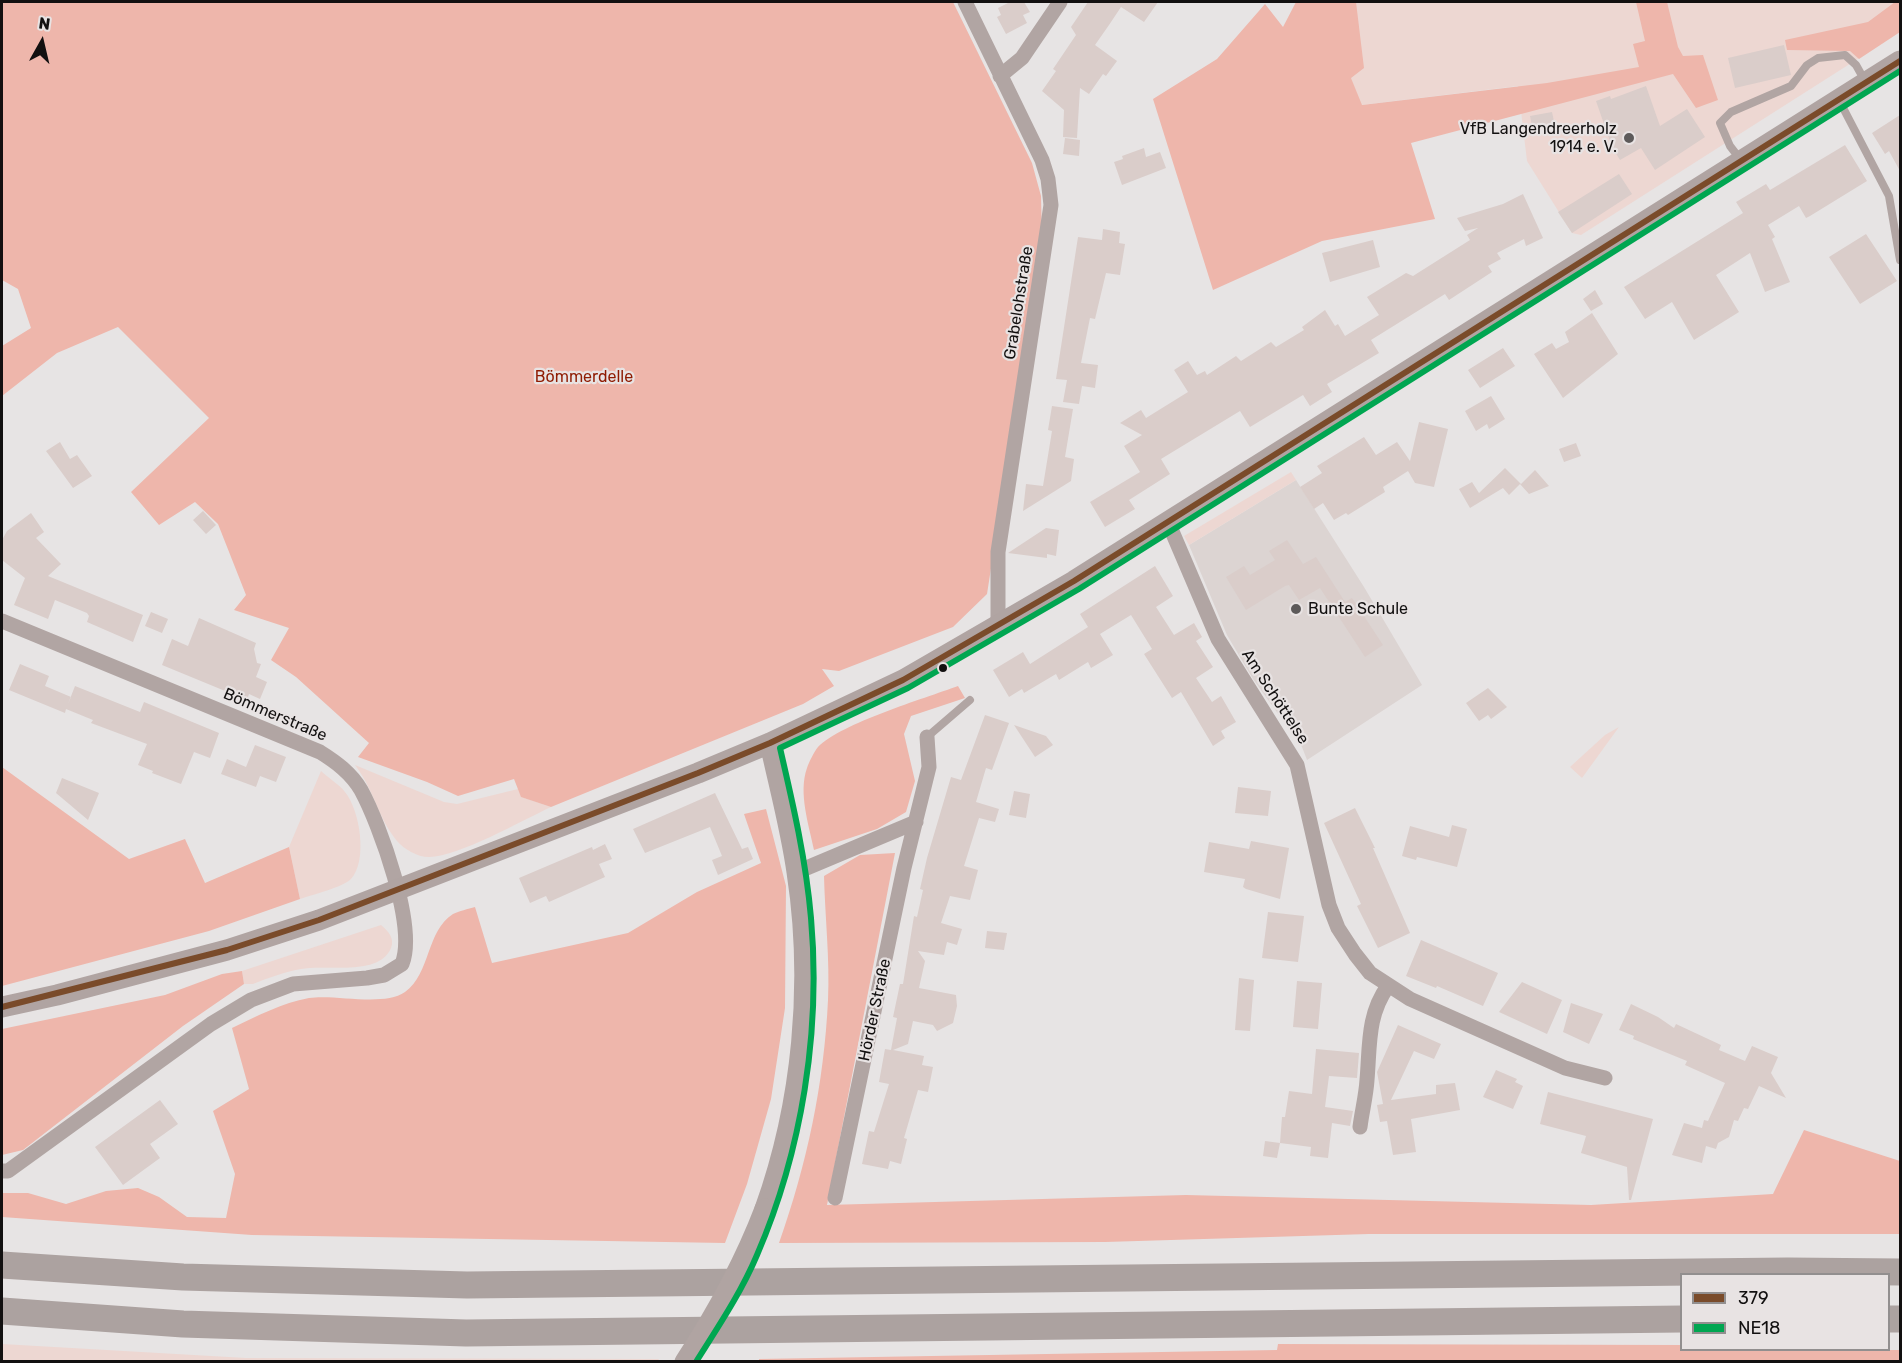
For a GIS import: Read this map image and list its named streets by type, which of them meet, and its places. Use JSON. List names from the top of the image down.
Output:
{
  "streets": {
    "street": [
      "Grabelohstraße",
      "Am Schöttelse",
      "Bömmerstraße",
      "Hörder Straße"
    ]
  },
  "parks": ["Bömmerdelle"],
  "places": ["VfB Langendreerholz 1914 e. V.", "Bunte Schule"],
  "lines": ["transit line 379", "transit line NE18"],
  "legend": ["379", "NE18"],
  "north": "top"
}
